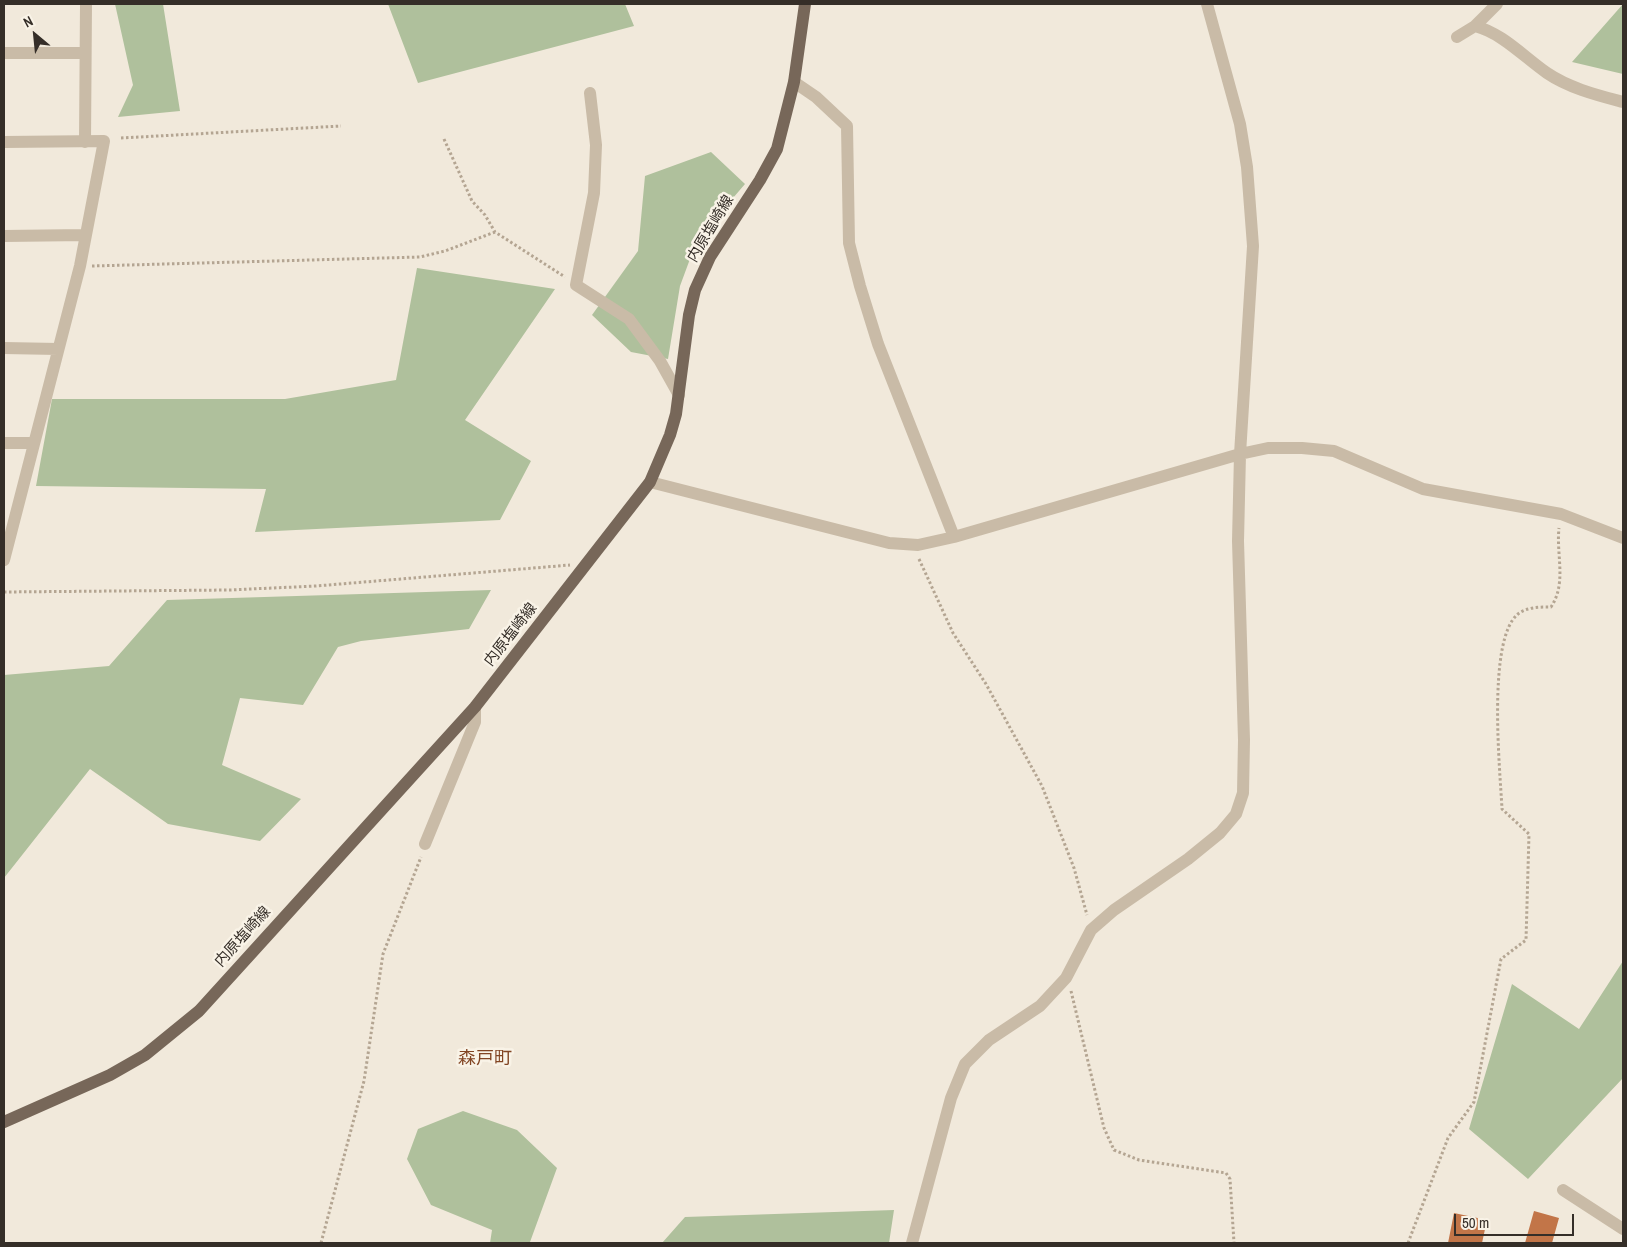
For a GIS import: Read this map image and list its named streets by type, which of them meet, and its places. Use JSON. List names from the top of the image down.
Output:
{
  "streets": {
    "main road": ["内原塩崎線"]
  },
  "districts": ["森戸町"],
  "scale_bar": "50 m",
  "north": "top left"
}
